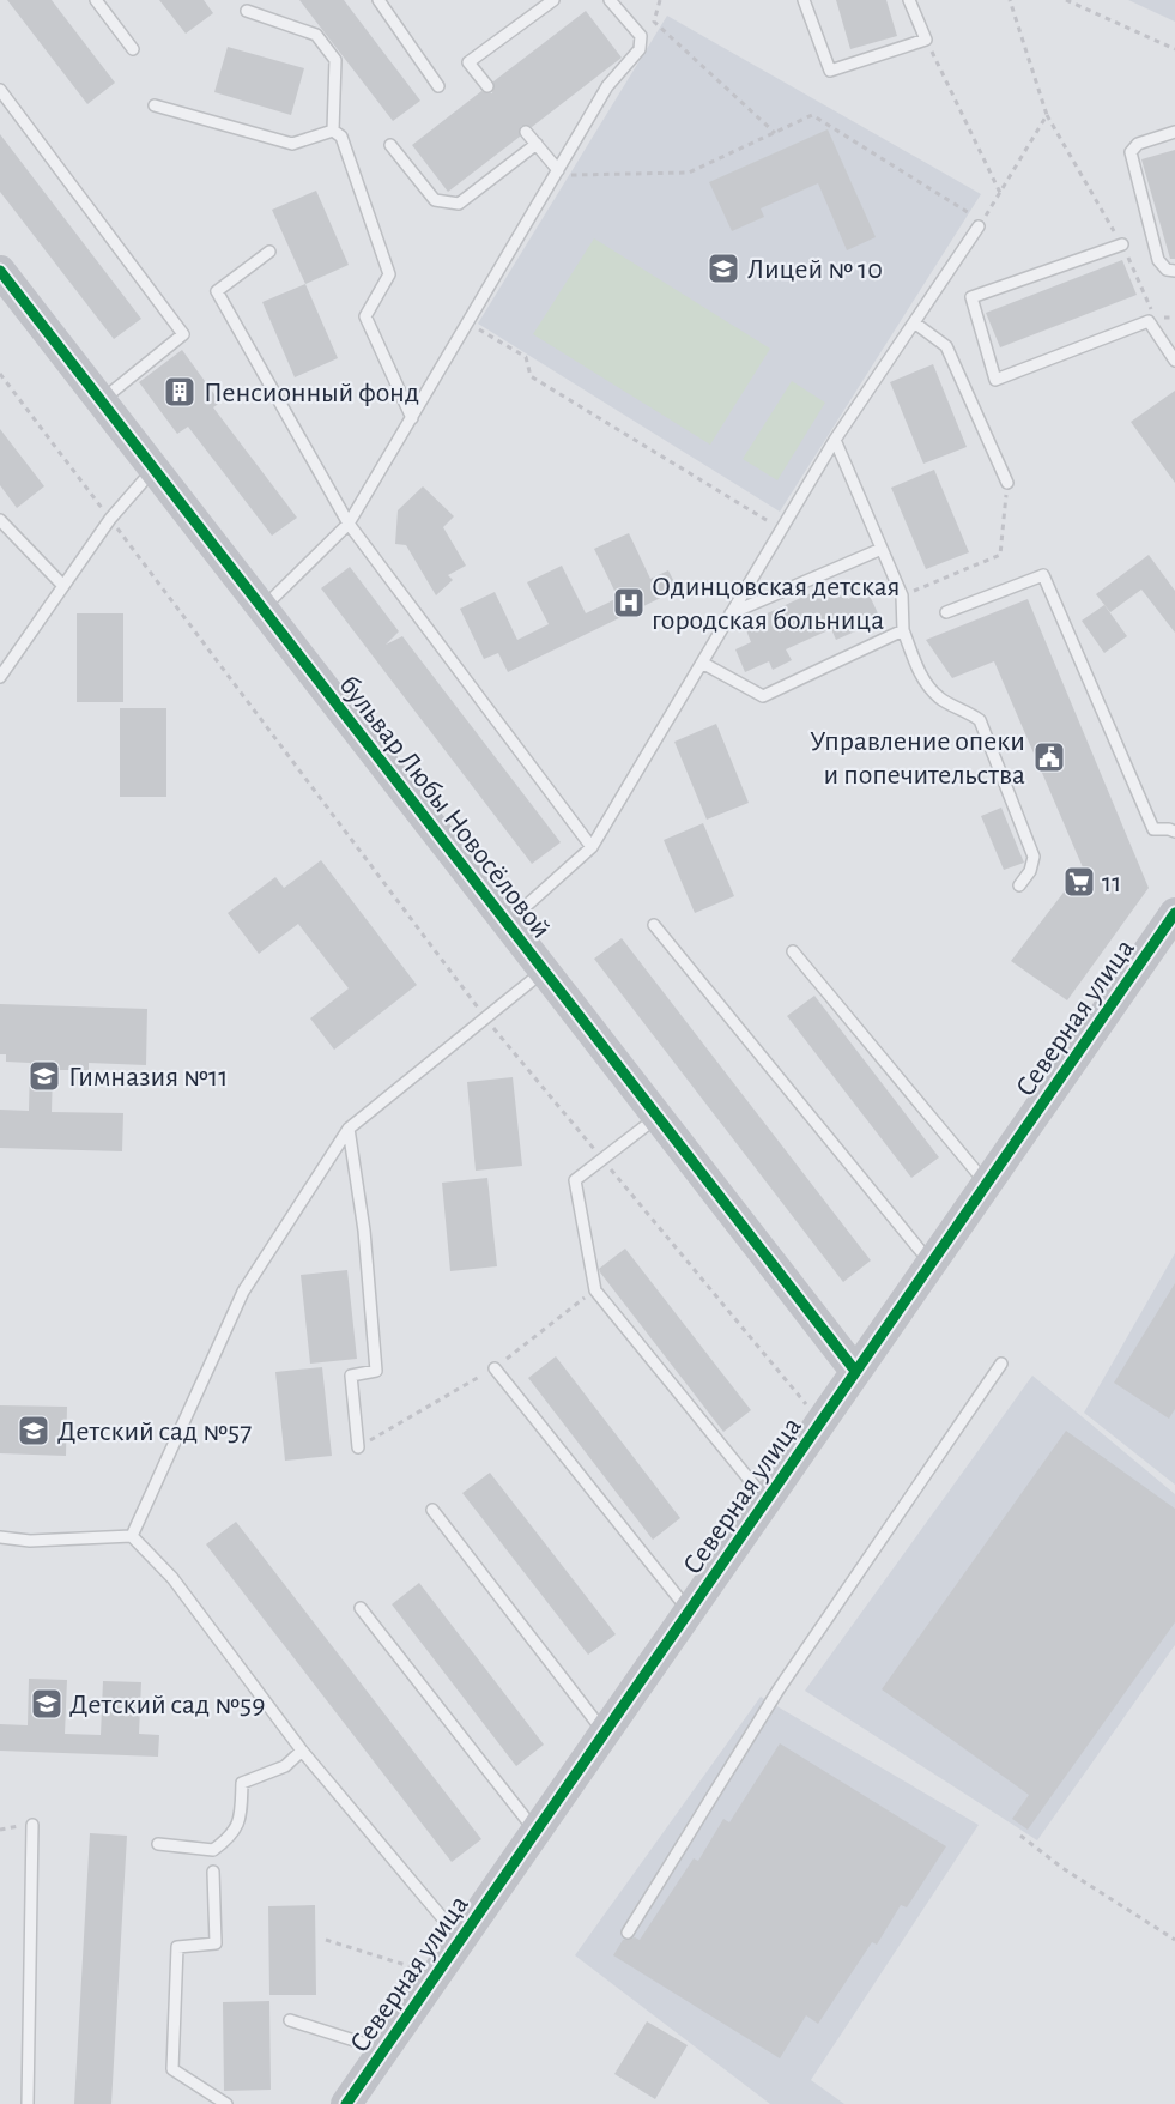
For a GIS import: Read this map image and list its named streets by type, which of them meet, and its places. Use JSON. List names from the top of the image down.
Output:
{
  "streets": {
    "street": ["бульвар Любы Новосёловой", "Северная улица"]
  },
  "crossings": [
    ["бульвар Любы Новосёловой", "Северная улица"]
  ],
  "places": {
    "school or university": [
      "Лицей № 10",
      "Гимназия №11",
      "Детский сад №57",
      "Детский сад №59"
    ],
    "building": ["Пенсионный фонд"],
    "hospital": ["Одинцовская детская городская больница"],
    "public building": ["Управление опеки и попечительства"],
    "supermarket": ["11"]
  }
}
